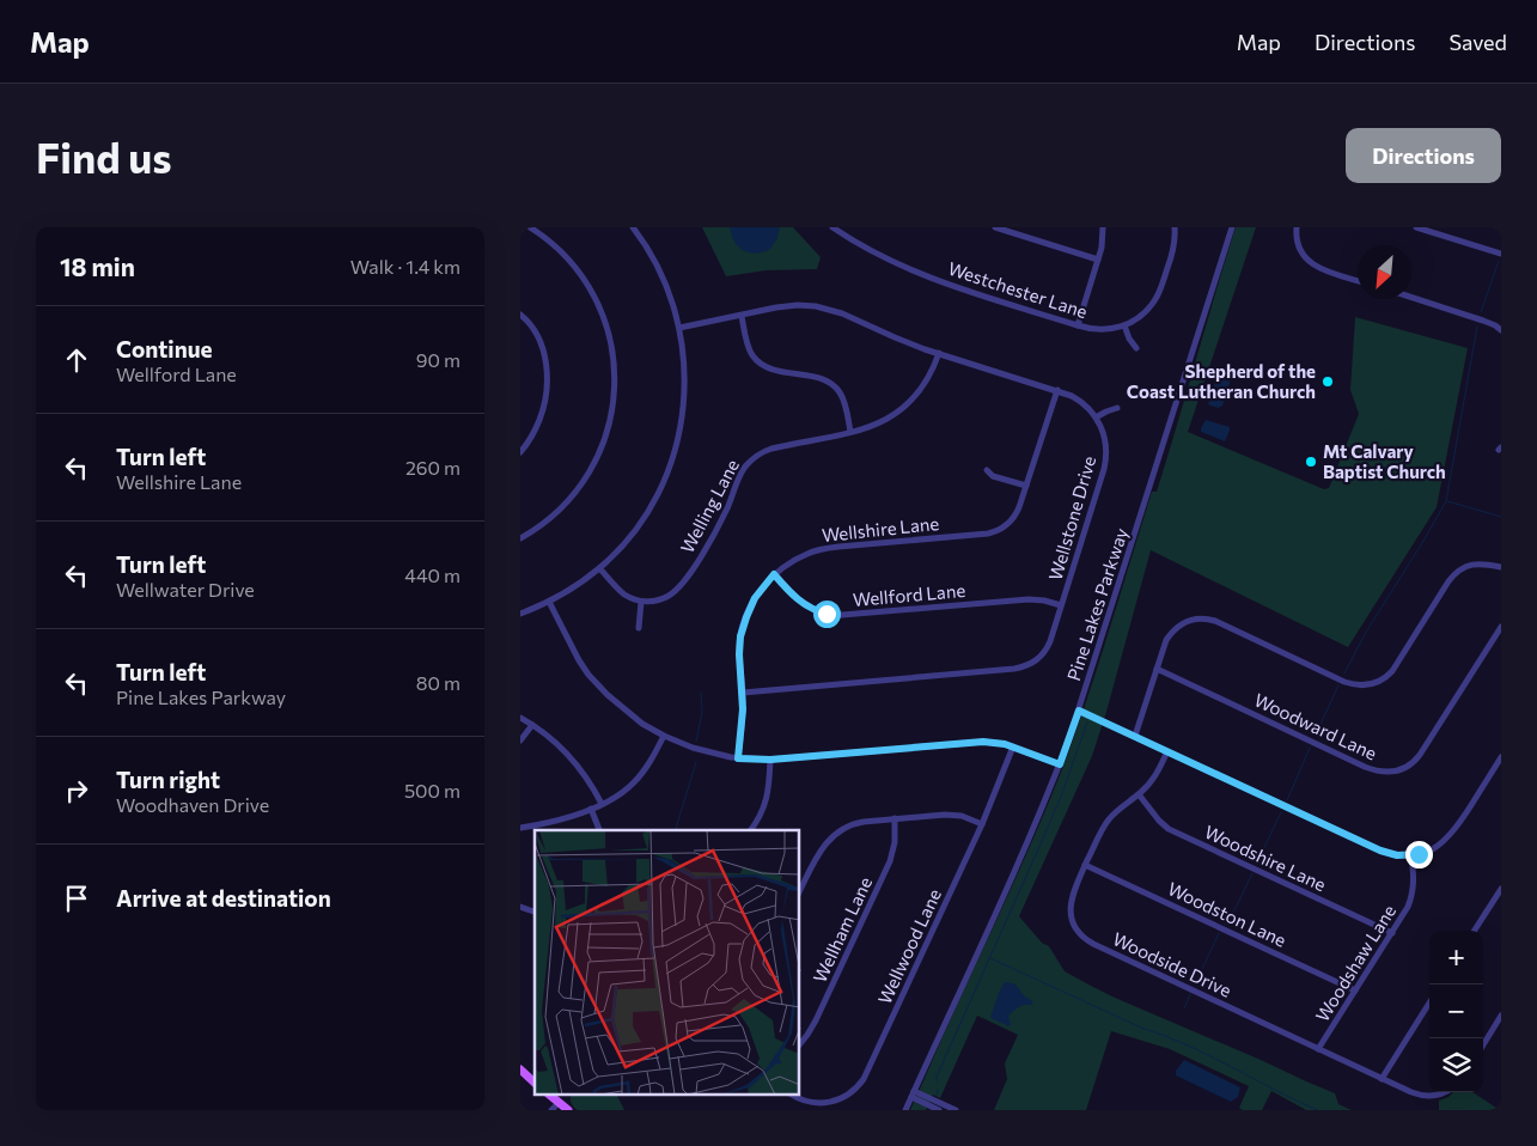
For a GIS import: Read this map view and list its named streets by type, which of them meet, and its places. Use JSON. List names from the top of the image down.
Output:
{
  "streets": {
    "street": [
      "Westchester Lane",
      "Welling Lane",
      "Wellstone Drive",
      "Wellshire Lane",
      "Wellford Lane",
      "Pine Lakes Parkway",
      "Woodward Lane",
      "Woodshire Lane",
      "Woodston Lane",
      "Wellham Lane",
      "Wellwood Lane",
      "Woodshaw Lane",
      "Woodside Drive"
    ]
  },
  "crossings": [
    ["Welling Lane", "Wellstone Drive"],
    ["Wellstone Drive", "Wellshire Lane"],
    ["Wellstone Drive", "Wellford Lane"],
    ["Wellshire Lane", "Wellford Lane"],
    ["Woodshire Lane", "Woodshaw Lane"],
    ["Woodshire Lane", "Woodside Drive"],
    ["Woodston Lane", "Woodshaw Lane"],
    ["Woodston Lane", "Woodside Drive"],
    ["Woodshaw Lane", "Woodside Drive"]
  ],
  "places": ["Shepherd of the Coast Lutheran Church", "Mt Calvary Baptist Church"],
  "north": "bottom left",
  "page": {
    "header": "Map",
    "nav": ["Map", "Directions", "Saved"],
    "buttons": "Directions",
    "title": "Find us",
    "heading": ["18 min", "Walk · 1.4 km"],
    "list": [
      ["Continue", "Wellford Lane", "90 m"],
      ["Turn left", "Wellshire Lane", "260 m"],
      ["Turn left", "Wellwater Drive", "440 m"],
      ["Turn left", "Pine Lakes Parkway", "80 m"],
      ["Turn right", "Woodhaven Drive", "500 m"],
      "Arrive at destination"
    ],
    "map_buttons": ["+", "−"]
  }
}
